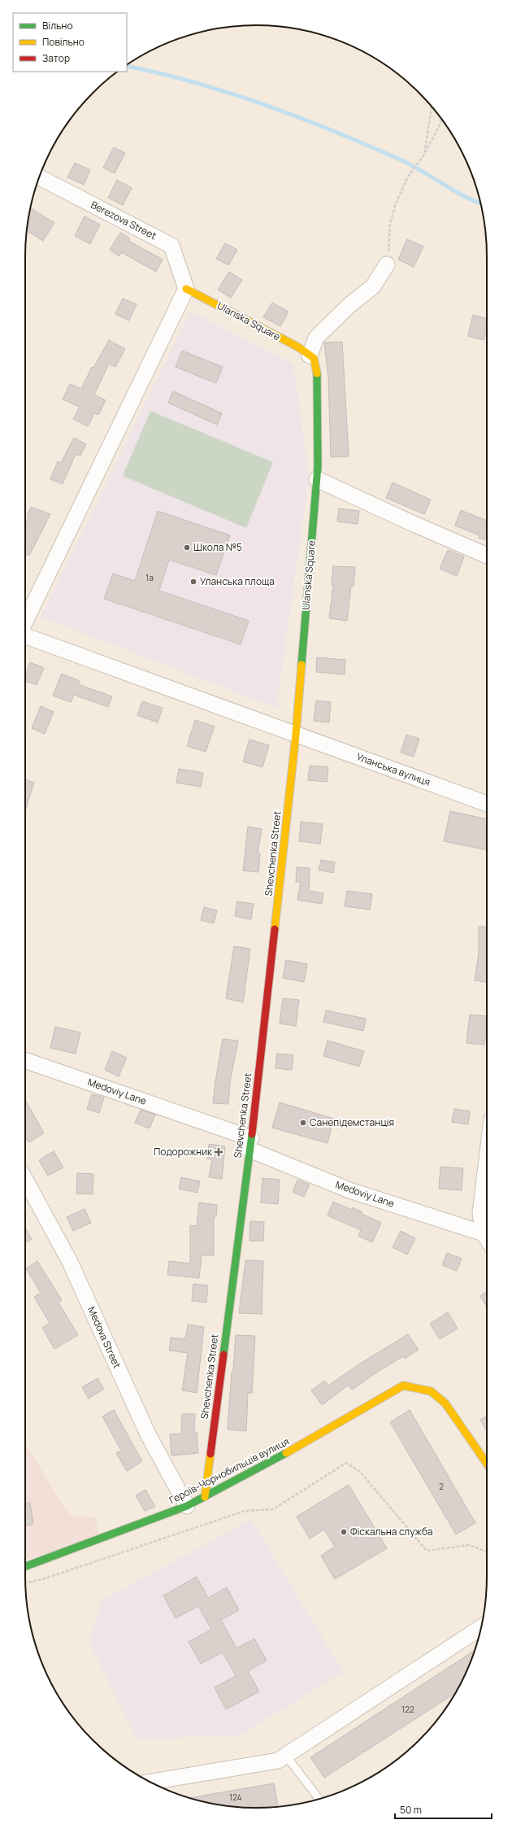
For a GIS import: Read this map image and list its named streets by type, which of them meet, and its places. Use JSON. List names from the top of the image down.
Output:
{
  "streets": {
    "street": [
      "Berezova Street",
      "Ulanska Square",
      "Уланська вулиця",
      "Shevchenka Street",
      "Medoviy Lane",
      "Medova Street",
      "Героїв-Чорнобильців вулиця"
    ]
  },
  "crossings": [
    ["Berezova Street", "Ulanska Square"],
    ["Ulanska Square", "Уланська вулиця"],
    ["Ulanska Square", "Shevchenka Street"],
    ["Уланська вулиця", "Shevchenka Street"],
    ["Shevchenka Street", "Medoviy Lane"],
    ["Shevchenka Street", "Героїв-Чорнобильців вулиця"],
    ["Medova Street", "Героїв-Чорнобильців вулиця"]
  ],
  "places": {
    "other": [
      "Школа №5",
      "Уланська площа",
      "Санепідемстанція",
      "Фіскальна служба"
    ],
    "health": ["Подорожник"]
  },
  "house_numbers": [
    "1а",
    "2",
    "122",
    "124"
  ],
  "legend": ["Вільно", "Повільно", "Затор"],
  "scale_bar": "50 m"
}
